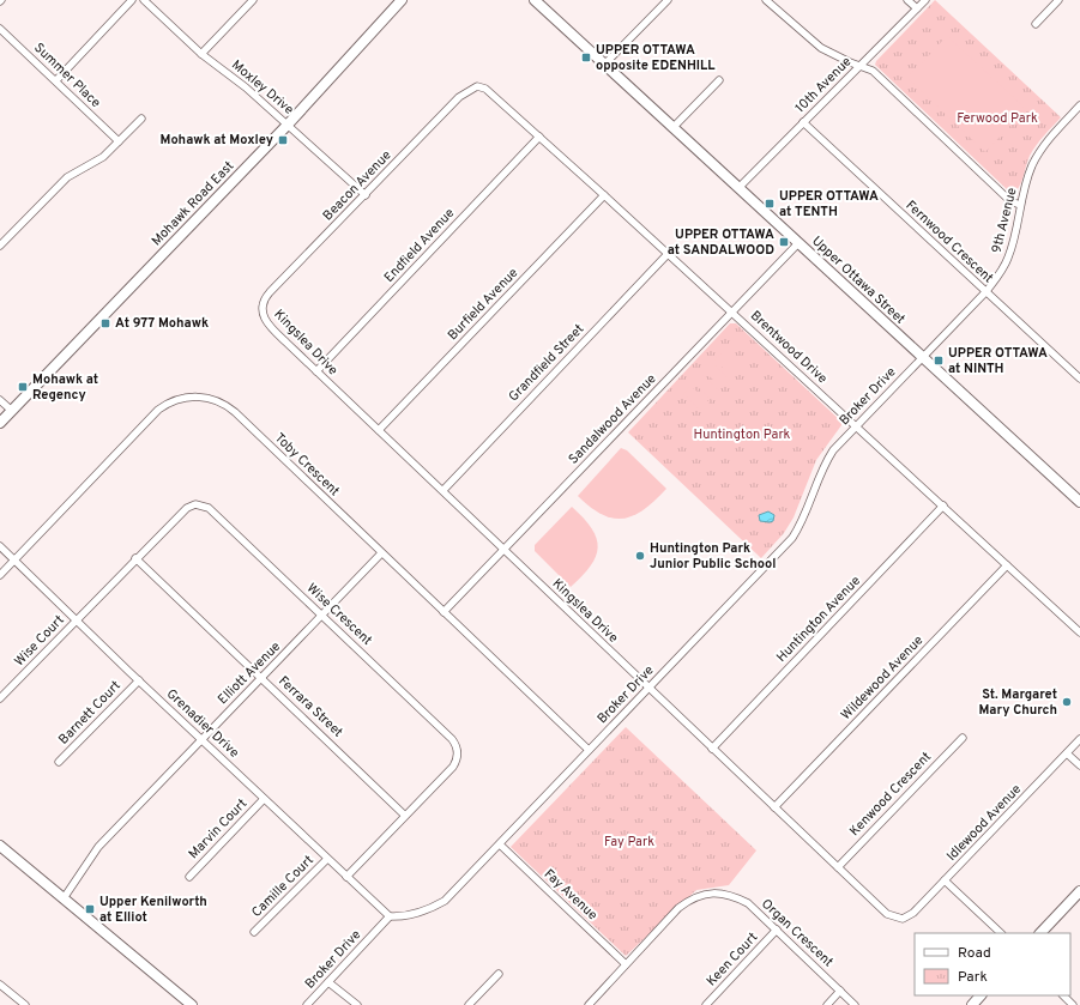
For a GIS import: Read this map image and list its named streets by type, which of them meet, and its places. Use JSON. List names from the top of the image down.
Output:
{
  "streets": {
    "main road": ["Mohawk Road East", "Upper Ottawa Street"],
    "street": [
      "Summer Place",
      "10th Avenue",
      "Moxley Drive",
      "Beacon Avenue",
      "9th Avenue",
      "Fernwood Crescent",
      "Endfield Avenue",
      "Burfield Avenue",
      "Kingslea Drive",
      "Brentwood Drive",
      "Grandfield Street",
      "Broker Drive",
      "Sandalwood Avenue",
      "Toby Crescent",
      "Wise Crescent",
      "Huntington Avenue",
      "Wise Court",
      "Elliott Avenue",
      "Wildewood Avenue",
      "Ferrara Street",
      "Barnett Court",
      "Grenadier Drive",
      "Kenwood Crescent",
      "Idlewood Avenue",
      "Marvin Court",
      "Camille Court",
      "Fay Avenue",
      "Organ Crescent",
      "Keen Court"
    ]
  },
  "crossings": [
    ["10th Avenue", "Fernwood Crescent"],
    ["10th Avenue", "Upper Ottawa Street"],
    ["Moxley Drive", "Beacon Avenue"],
    ["Moxley Drive", "Mohawk Road East"],
    ["Beacon Avenue", "Kingslea Drive"],
    ["Beacon Avenue", "Brentwood Drive"],
    ["9th Avenue", "Fernwood Crescent"],
    ["9th Avenue", "Upper Ottawa Street"],
    ["9th Avenue", "Broker Drive"],
    ["Endfield Avenue", "Kingslea Drive"],
    ["Endfield Avenue", "Brentwood Drive"],
    ["Upper Ottawa Street", "Broker Drive"],
    ["Upper Ottawa Street", "Sandalwood Avenue"],
    ["Burfield Avenue", "Kingslea Drive"],
    ["Burfield Avenue", "Brentwood Drive"],
    ["Kingslea Drive", "Grandfield Street"],
    ["Kingslea Drive", "Broker Drive"],
    ["Kingslea Drive", "Sandalwood Avenue"],
    ["Kingslea Drive", "Huntington Avenue"],
    ["Kingslea Drive", "Wildewood Avenue"],
    ["Kingslea Drive", "Kenwood Crescent"],
    ["Kingslea Drive", "Idlewood Avenue"],
    ["Brentwood Drive", "Grandfield Street"],
    ["Brentwood Drive", "Broker Drive"],
    ["Brentwood Drive", "Sandalwood Avenue"],
    ["Brentwood Drive", "Huntington Avenue"],
    ["Brentwood Drive", "Wildewood Avenue"],
    ["Broker Drive", "Toby Crescent"],
    ["Broker Drive", "Grenadier Drive"],
    ["Broker Drive", "Fay Avenue"],
    ["Sandalwood Avenue", "Toby Crescent"],
    ["Toby Crescent", "Elliott Avenue"],
    ["Toby Crescent", "Grenadier Drive"],
    ["Wise Crescent", "Wise Court"],
    ["Wise Crescent", "Elliott Avenue"],
    ["Wise Crescent", "Ferrara Street"],
    ["Wise Crescent", "Grenadier Drive"],
    ["Wise Court", "Grenadier Drive"],
    ["Elliott Avenue", "Ferrara Street"],
    ["Elliott Avenue", "Grenadier Drive"],
    ["Barnett Court", "Grenadier Drive"],
    ["Grenadier Drive", "Marvin Court"],
    ["Grenadier Drive", "Camille Court"],
    ["Fay Avenue", "Organ Crescent"],
    ["Organ Crescent", "Keen Court"]
  ],
  "parks": ["Ferwood Park", "Huntington Park", "Fay Park"],
  "places": {
    "transit": [
      "UPPER OTTAWA opposite EDENHILL",
      "Mohawk at Moxley",
      "UPPER OTTAWA at TENTH",
      "UPPER OTTAWA at SANDALWOOD",
      "At 977 Mohawk",
      "UPPER OTTAWA at NINTH",
      "Mohawk at Regency",
      "Upper Kenilworth at Elliot"
    ],
    "other": ["Huntington Park Junior Public School", "St. Margaret Mary Church"]
  },
  "legend": ["Road", "Park"]
}
